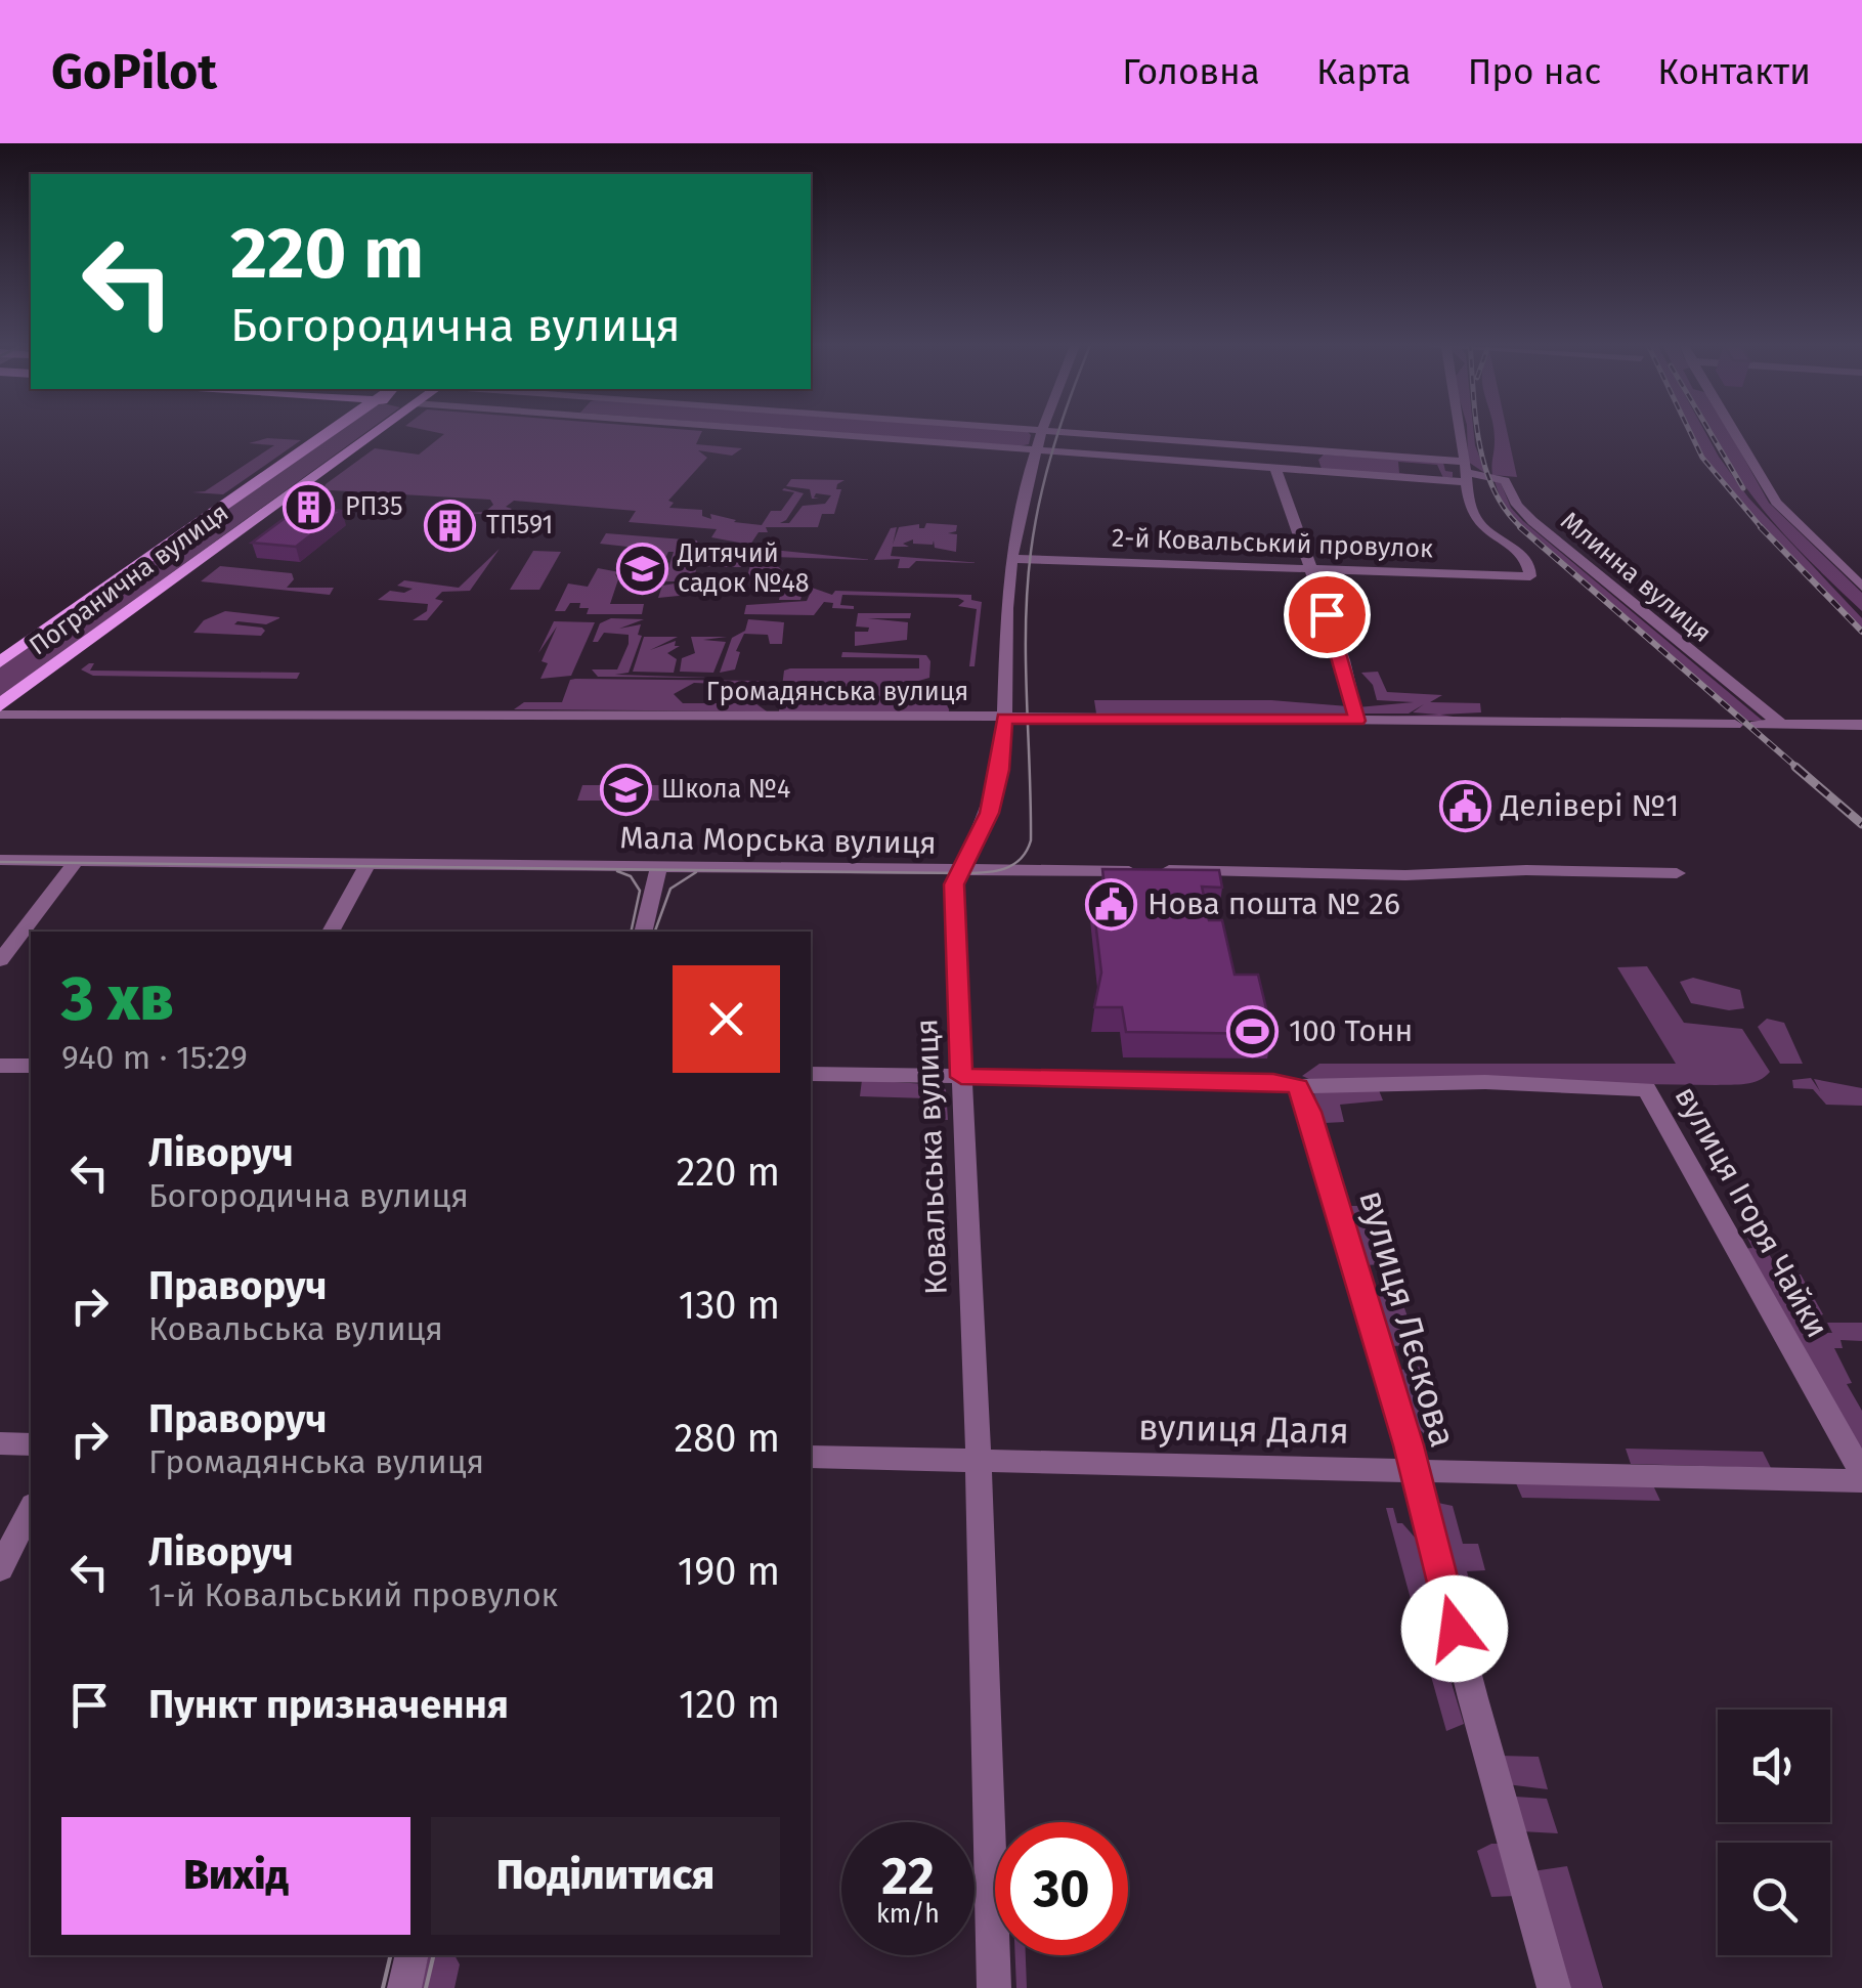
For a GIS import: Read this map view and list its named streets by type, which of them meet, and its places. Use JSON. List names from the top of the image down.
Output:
{
  "streets": {
    "main road": ["Погранична вулиця"],
    "street": [
      "2-й Ковальський провулок",
      "Млинна вулиця",
      "Громадянська вулиця",
      "Мала Морська вулиця",
      "Ковальська вулиця",
      "вулиця Ігоря Чайки",
      "вулиця Лєскова",
      "вулиця Даля"
    ]
  },
  "crossings": [
    ["2-й Ковальський провулок", "Млинна вулиця"],
    ["2-й Ковальський провулок", "Ковальська вулиця"],
    ["Громадянська вулиця", "Ковальська вулиця"],
    ["Мала Морська вулиця", "Ковальська вулиця"],
    ["Ковальська вулиця", "вулиця Даля"],
    ["вулиця Ігоря Чайки", "вулиця Лєскова"],
    ["вулиця Лєскова", "вулиця Даля"]
  ],
  "places": {
    "building": ["РП35", "ТП591"],
    "school or university": ["Дитячий садок №48", "Школа №4"],
    "public building": ["Делівері №1", "Нова пошта № 26"],
    "sports": ["100 Тонн"]
  },
  "page": {
    "header": "GoPilot",
    "nav": [
      "Головна",
      "Карта",
      "Про нас",
      "Контакти"
    ],
    "turn": ["220 m", "Богородична вулиця"],
    "heading": ["3 хв", "940 m · 15:29"],
    "list": [
      {
        "name": "Ліворуч",
        "note": "Богородична вулиця",
        "value": "220 m"
      },
      {
        "name": "Праворуч",
        "note": "Ковальська вулиця",
        "value": "130 m"
      },
      {
        "name": "Праворуч",
        "note": "Громадянська вулиця",
        "value": "280 m"
      },
      {
        "name": "Ліворуч",
        "note": "1-й Ковальський провулок",
        "value": "190 m"
      },
      {
        "name": "Пункт призначення",
        "value": "120 m"
      }
    ],
    "buttons": ["Вихід", "Поділитися"],
    "speed": "22 km/h",
    "limit": "30"
  }
}
